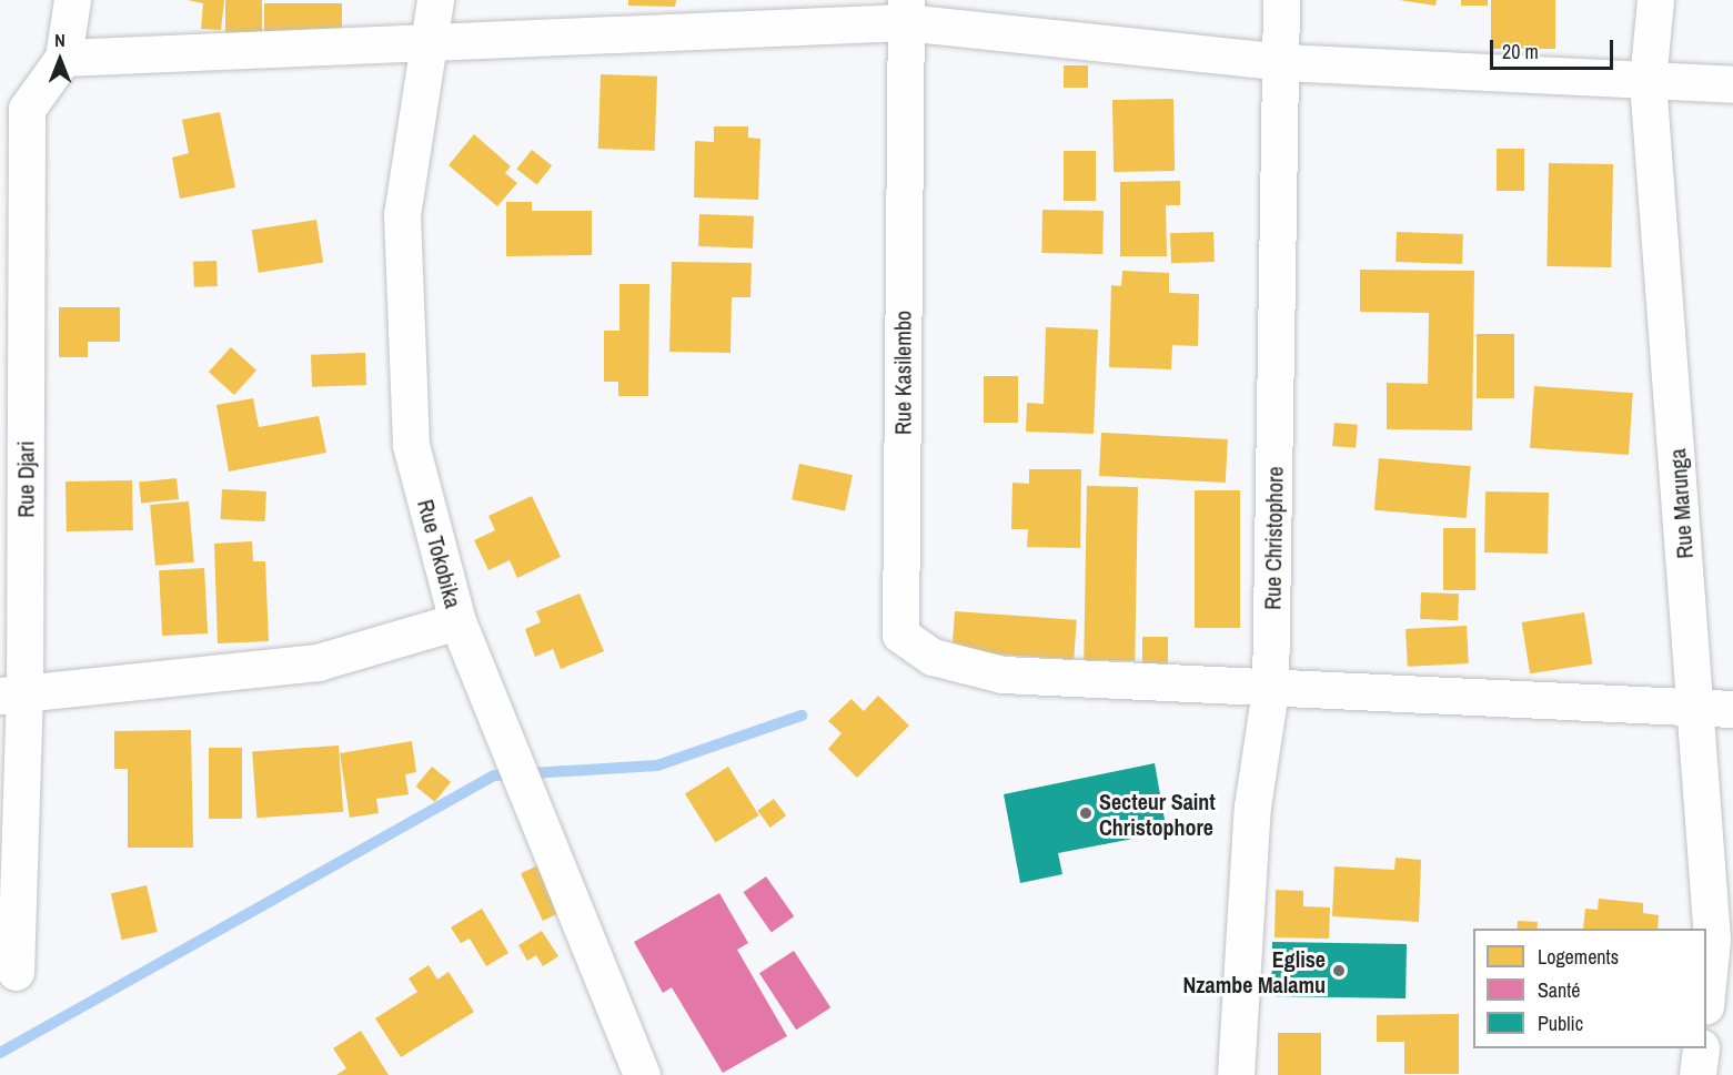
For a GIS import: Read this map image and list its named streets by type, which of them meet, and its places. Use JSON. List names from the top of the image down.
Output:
{
  "streets": {
    "street": [
      "Rue Kasilembo",
      "Rue Djari",
      "Rue Marunga",
      "Rue Christophore",
      "Rue Tokobika"
    ]
  },
  "crossings": [
    ["Rue Kasilembo", "Rue Christophore"]
  ],
  "places": ["Secteur Saint Christophore", "Eglise Nzambe Malamu"],
  "legend": ["Logements", "Santé", "Public"],
  "scale_bar": "20 m",
  "north": "top"
}
